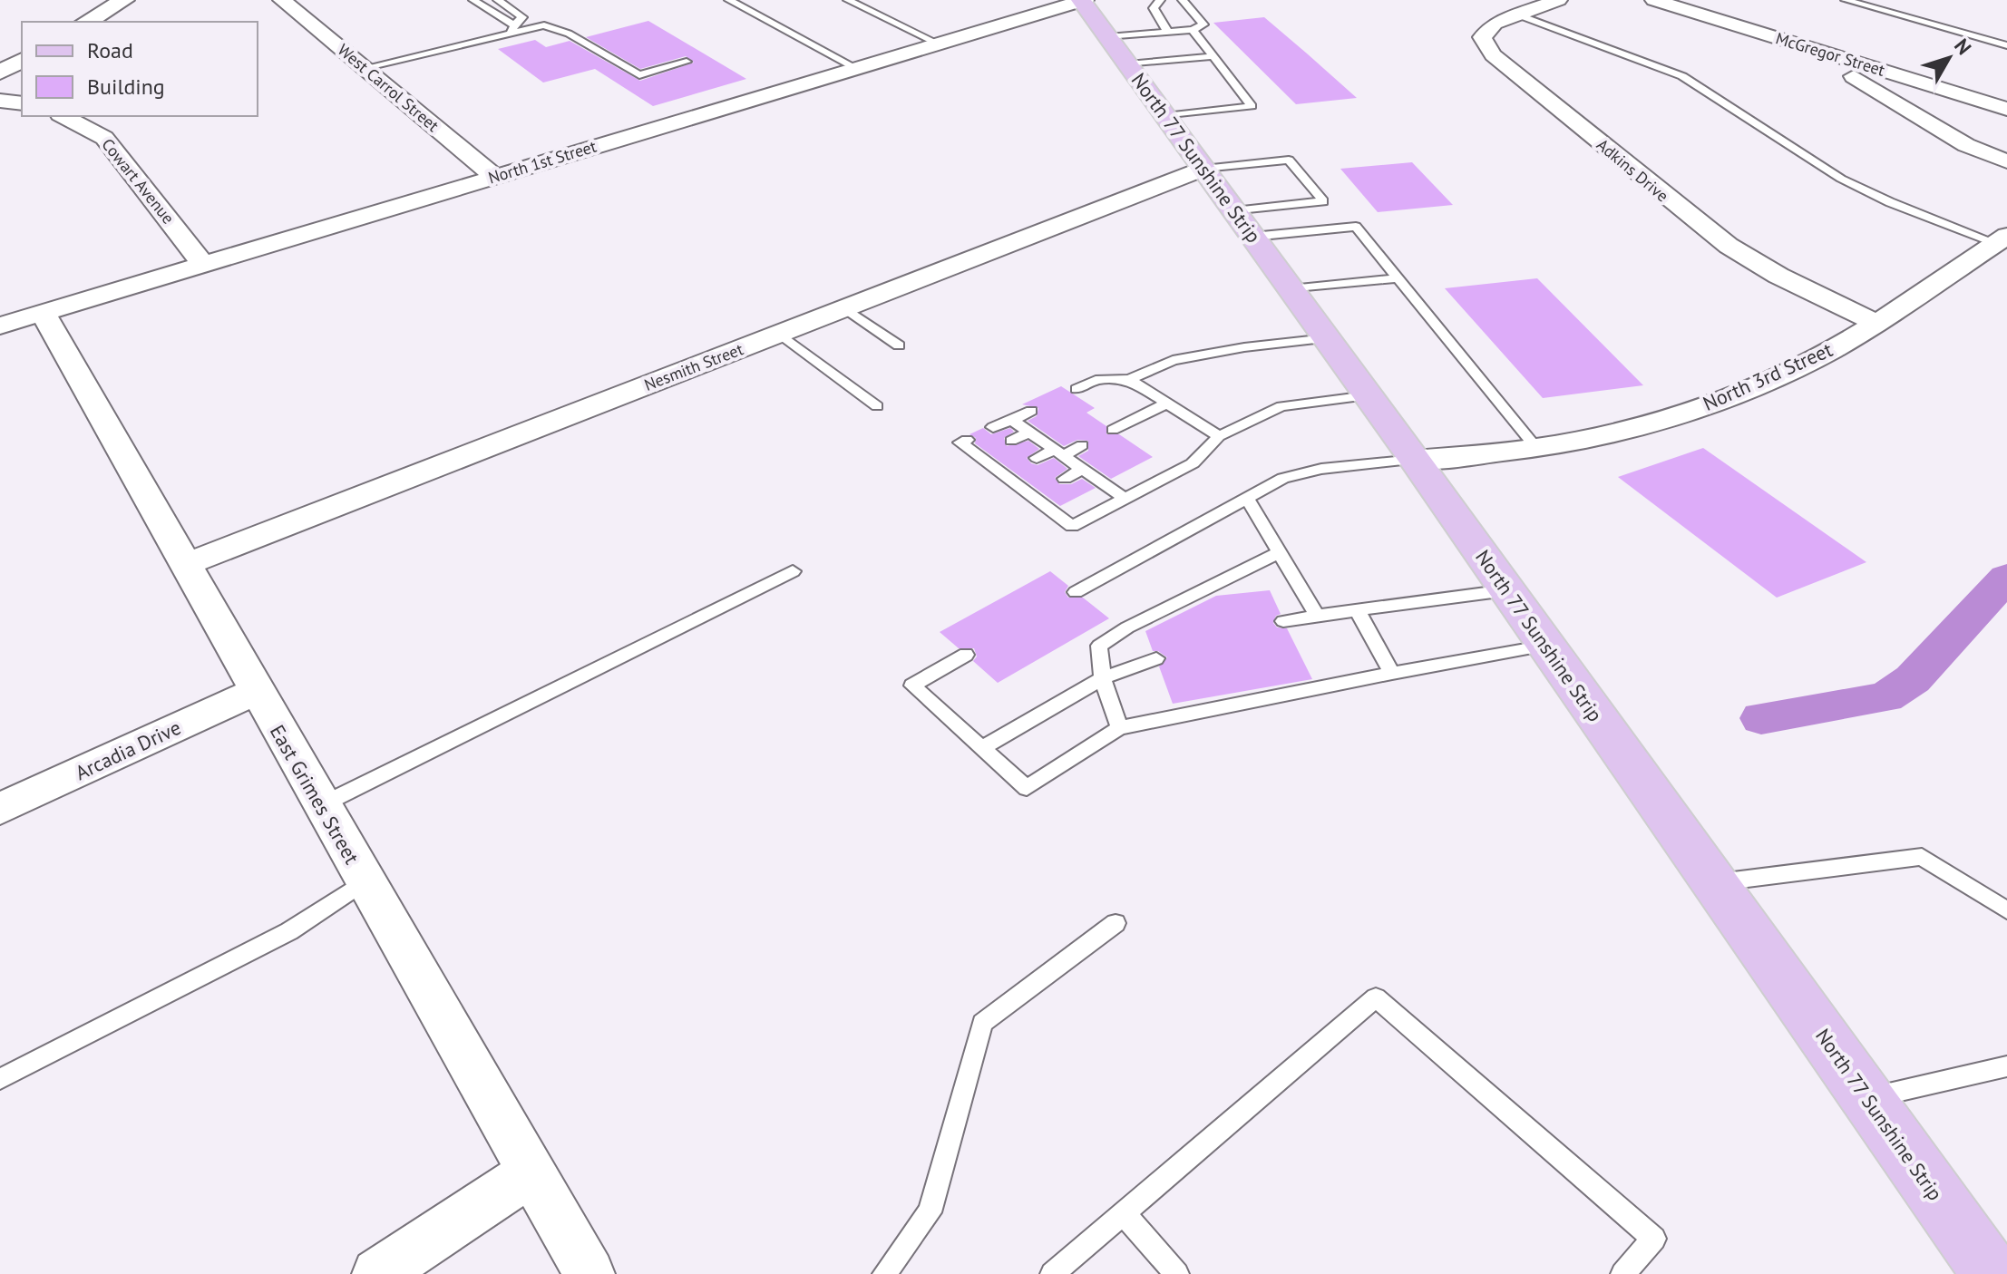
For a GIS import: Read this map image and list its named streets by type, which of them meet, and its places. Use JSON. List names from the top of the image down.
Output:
{
  "streets": {
    "main road": ["North 77 Sunshine Strip"],
    "street": [
      "McGregor Street",
      "West Carrol Street",
      "North 1st Street",
      "Adkins Drive",
      "Cowart Avenue",
      "Nesmith Street",
      "North 3rd Street",
      "Arcadia Drive",
      "East Grimes Street"
    ]
  },
  "crossings": [
    ["West Carrol Street", "North 1st Street"],
    ["North 77 Sunshine Strip", "North 1st Street"],
    ["North 77 Sunshine Strip", "Nesmith Street"],
    ["North 77 Sunshine Strip", "North 3rd Street"],
    ["North 1st Street", "Cowart Avenue"],
    ["North 1st Street", "East Grimes Street"],
    ["Adkins Drive", "North 3rd Street"],
    ["Nesmith Street", "East Grimes Street"],
    ["Arcadia Drive", "East Grimes Street"]
  ],
  "legend": ["Road", "Building"],
  "north": "top right"
}
